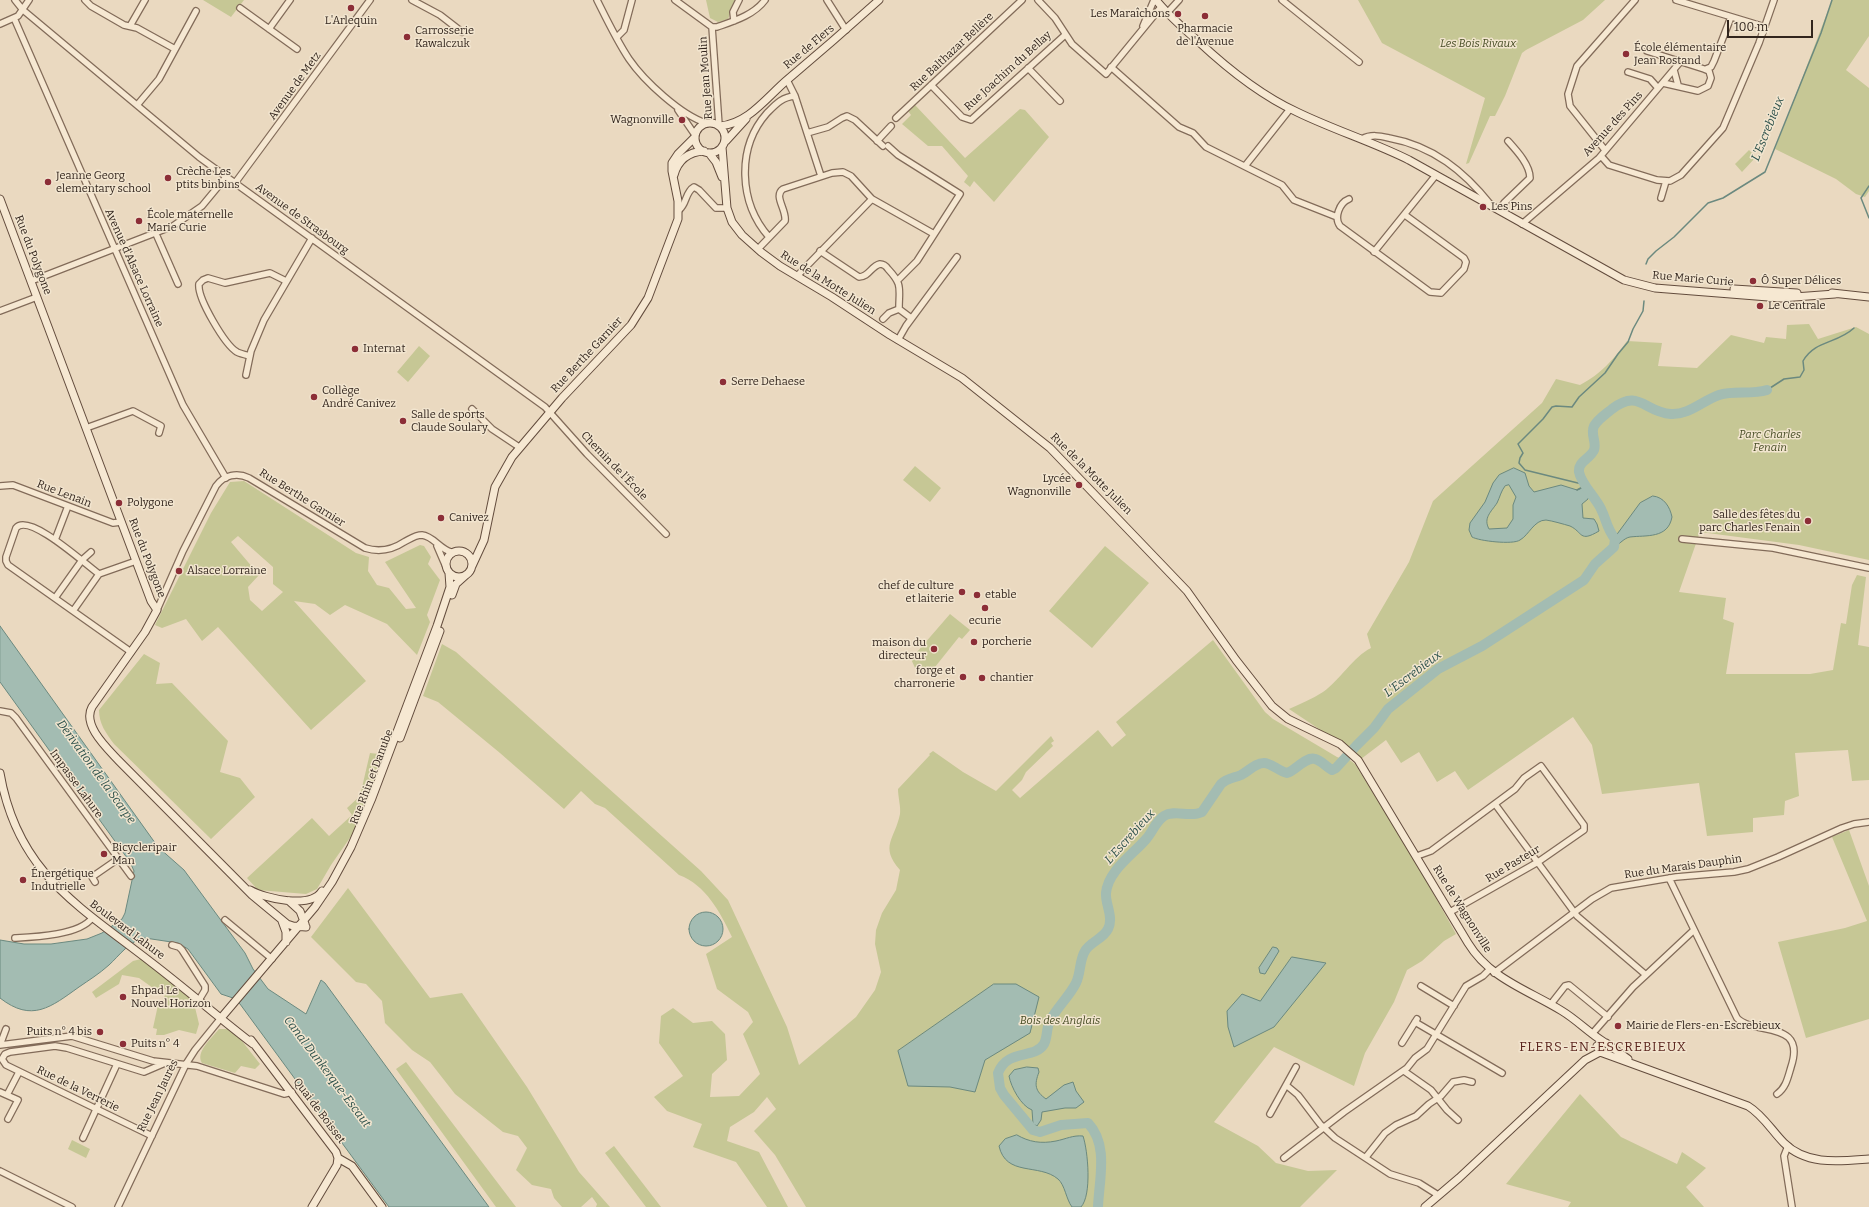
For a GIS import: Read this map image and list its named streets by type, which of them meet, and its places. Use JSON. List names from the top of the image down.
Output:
{
  "streets": {
    "street": [
      "Rue de Flers",
      "Rue Balthazar Bellère",
      "Rue Joachim du Bellay",
      "Rue Jean Moulin",
      "Avenue de Metz",
      "Avenue des Pins",
      "Avenue de Strasbourg",
      "Rue du Polygone",
      "Avenue d'Alsace Lorraine",
      "Rue Marie Curie",
      "Rue de la Motte Julien",
      "Rue Berthe Garnier",
      "Chemin de l'École",
      "Rue Lenain",
      "Rue Rhin et Danube",
      "Impasse Lahure",
      "Rue Pasteur",
      "Rue du Marais Dauphin",
      "Rue de Wagnonville",
      "Boulevard Lahure",
      "Rue de la Verrerie",
      "Rue Jean Jaurès",
      "Quai de Boisset"
    ]
  },
  "crossings": [
    ["Rue de Flers", "Rue Jean Moulin"],
    ["Rue de Flers", "Rue de la Motte Julien"],
    ["Rue de Flers", "Rue Berthe Garnier"],
    ["Rue Balthazar Bellère", "Rue Joachim du Bellay"],
    ["Rue Jean Moulin", "Rue de la Motte Julien"],
    ["Rue Jean Moulin", "Rue Berthe Garnier"],
    ["Avenue de Metz", "Avenue de Strasbourg"],
    ["Avenue des Pins", "Rue Marie Curie"],
    ["Avenue de Strasbourg", "Rue Berthe Garnier"],
    ["Avenue de Strasbourg", "Chemin de l'École"],
    ["Rue du Polygone", "Rue Lenain"],
    ["Rue du Polygone", "Rue Rhin et Danube"],
    ["Avenue d'Alsace Lorraine", "Rue Berthe Garnier"],
    ["Rue de la Motte Julien", "Rue Berthe Garnier"],
    ["Rue de la Motte Julien", "Rue de Wagnonville"],
    ["Rue Berthe Garnier", "Chemin de l'École"],
    ["Rue Berthe Garnier", "Rue Rhin et Danube"],
    ["Rue Rhin et Danube", "Rue Jean Jaurès"],
    ["Rue Pasteur", "Rue de Wagnonville"],
    ["Rue du Marais Dauphin", "Rue de Wagnonville"],
    ["Boulevard Lahure", "Rue Jean Jaurès"],
    ["Boulevard Lahure", "Quai de Boisset"],
    ["Rue de la Verrerie", "Rue Jean Jaurès"],
    ["Rue Jean Jaurès", "Quai de Boisset"]
  ],
  "districts": ["FLERS-EN-ESCREBIEUX"],
  "water": ["L'Escrebieux", "Dérivation de la Scarpe", "Canal Dunkerque-Escaut"],
  "parks": ["Les Bois Rivaux", "Parc Charles Fenain", "Bois des Anglais"],
  "places": [
    "L'Arlequin",
    "Les Maraîchons",
    "Pharmacie de l'Avenue",
    "Carrosserie Kawalczuk",
    "École élémentaire Jean Rostand",
    "Wagnonville",
    "Crèche Les ptits binbins",
    "Jeanne Georg elementary school",
    "Les Pins",
    "École maternelle Marie Curie",
    "Ô Super Délices",
    "Le Centrale",
    "Internat",
    "Serre Dehaese",
    "Collège André Canivez",
    "Salle de sports Claude Soulary",
    "Lycée Wagnonville",
    "Polygone",
    "Canivez",
    "Salle des fêtes du parc Charles Fenain",
    "Alsace Lorraine",
    "chef de culture et laiterie",
    "etable",
    "ecurie",
    "porcherie",
    "maison du directeur",
    "forge et charronerie",
    "chantier",
    "Bicycleripair Man",
    "Énergétique Indutrielle",
    "Ehpad Le Nouvel Horizon",
    "Mairie de Flers-en-Escrebieux",
    "Puits n° 4 bis",
    "Puits n° 4"
  ],
  "scale_bar": "100 m"
}
